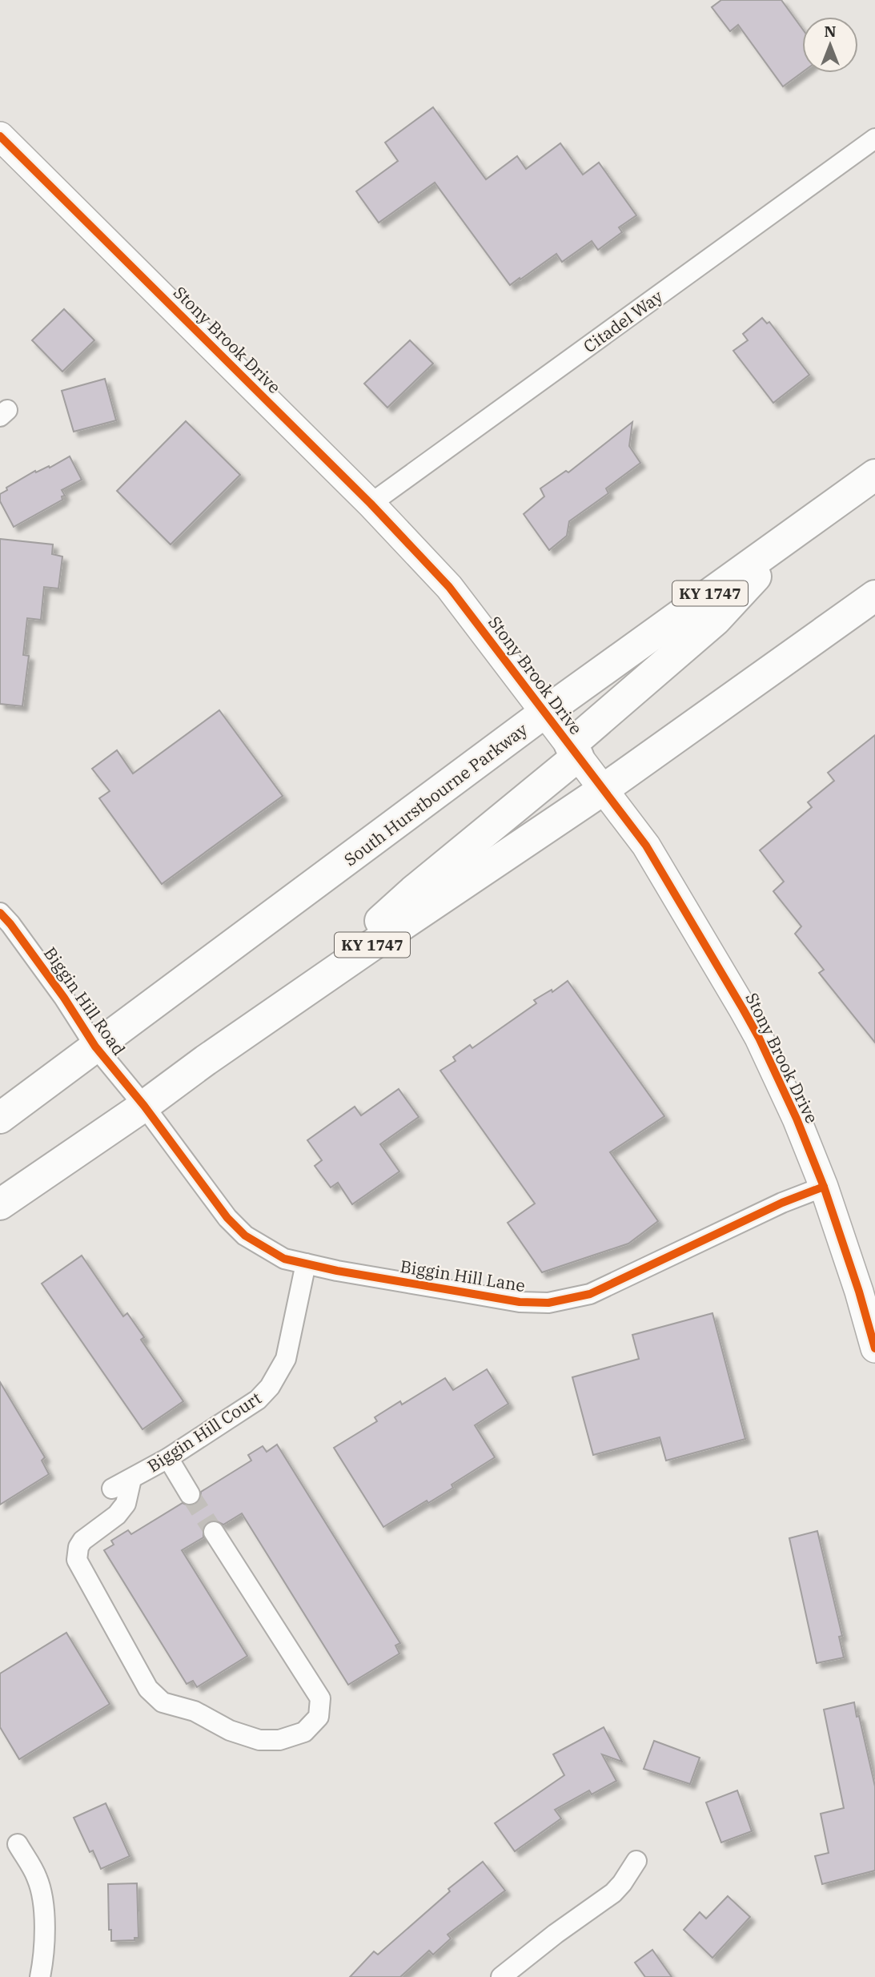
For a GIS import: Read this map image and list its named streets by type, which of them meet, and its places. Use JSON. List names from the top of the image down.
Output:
{
  "streets": {
    "main road": ["KY 1747", "South Hurstbourne Parkway"],
    "street": [
      "Citadel Way",
      "Stony Brook Drive",
      "Biggin Hill Road",
      "Biggin Hill Lane",
      "Biggin Hill Court"
    ]
  },
  "crossings": [
    ["Citadel Way", "Stony Brook Drive"],
    ["Stony Brook Drive", "KY 1747"],
    ["Stony Brook Drive", "South Hurstbourne Parkway"],
    ["Stony Brook Drive", "Biggin Hill Lane"],
    ["KY 1747", "Biggin Hill Road"],
    ["KY 1747", "Biggin Hill Lane"],
    ["South Hurstbourne Parkway", "Biggin Hill Road"],
    ["Biggin Hill Road", "Biggin Hill Lane"],
    ["Biggin Hill Lane", "Biggin Hill Court"]
  ],
  "north": "top"
}
